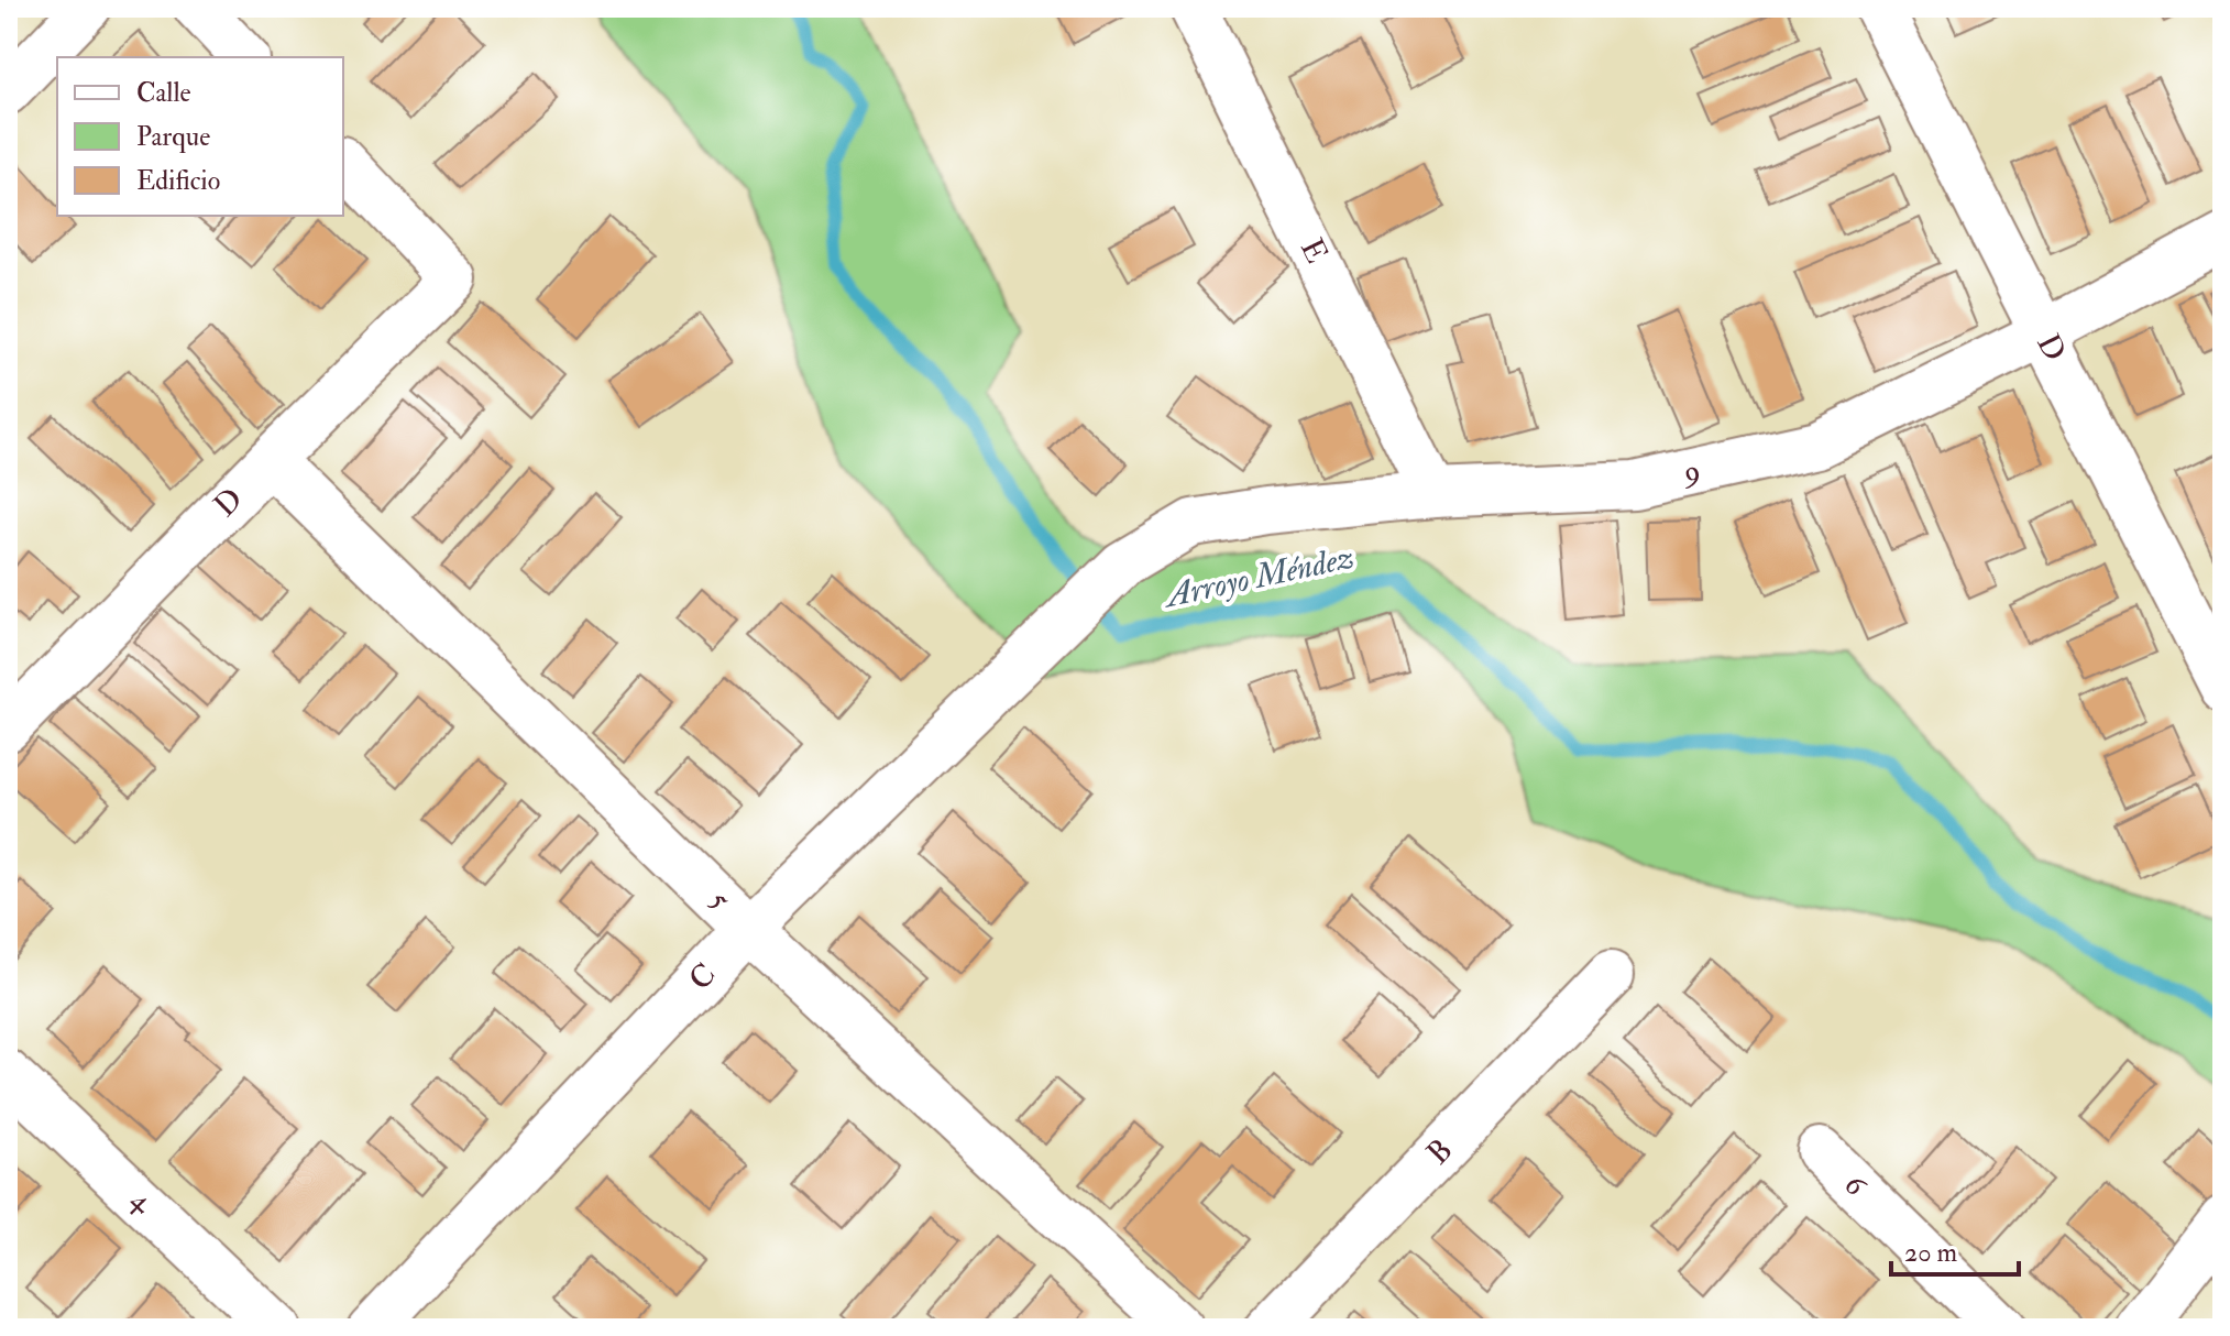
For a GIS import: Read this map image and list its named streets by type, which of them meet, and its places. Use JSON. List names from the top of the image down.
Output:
{
  "streets": {
    "street": [
      "E",
      "D",
      "9",
      "5",
      "C",
      "B",
      "6",
      "4"
    ]
  },
  "crossings": [
    ["E", "9"],
    ["D", "9"],
    ["D", "5"],
    ["9", "C"],
    ["5", "C"]
  ],
  "water": ["Arroyo Méndez"],
  "legend": ["Calle", "Parque", "Edificio"],
  "scale_bar": "20 m"
}
